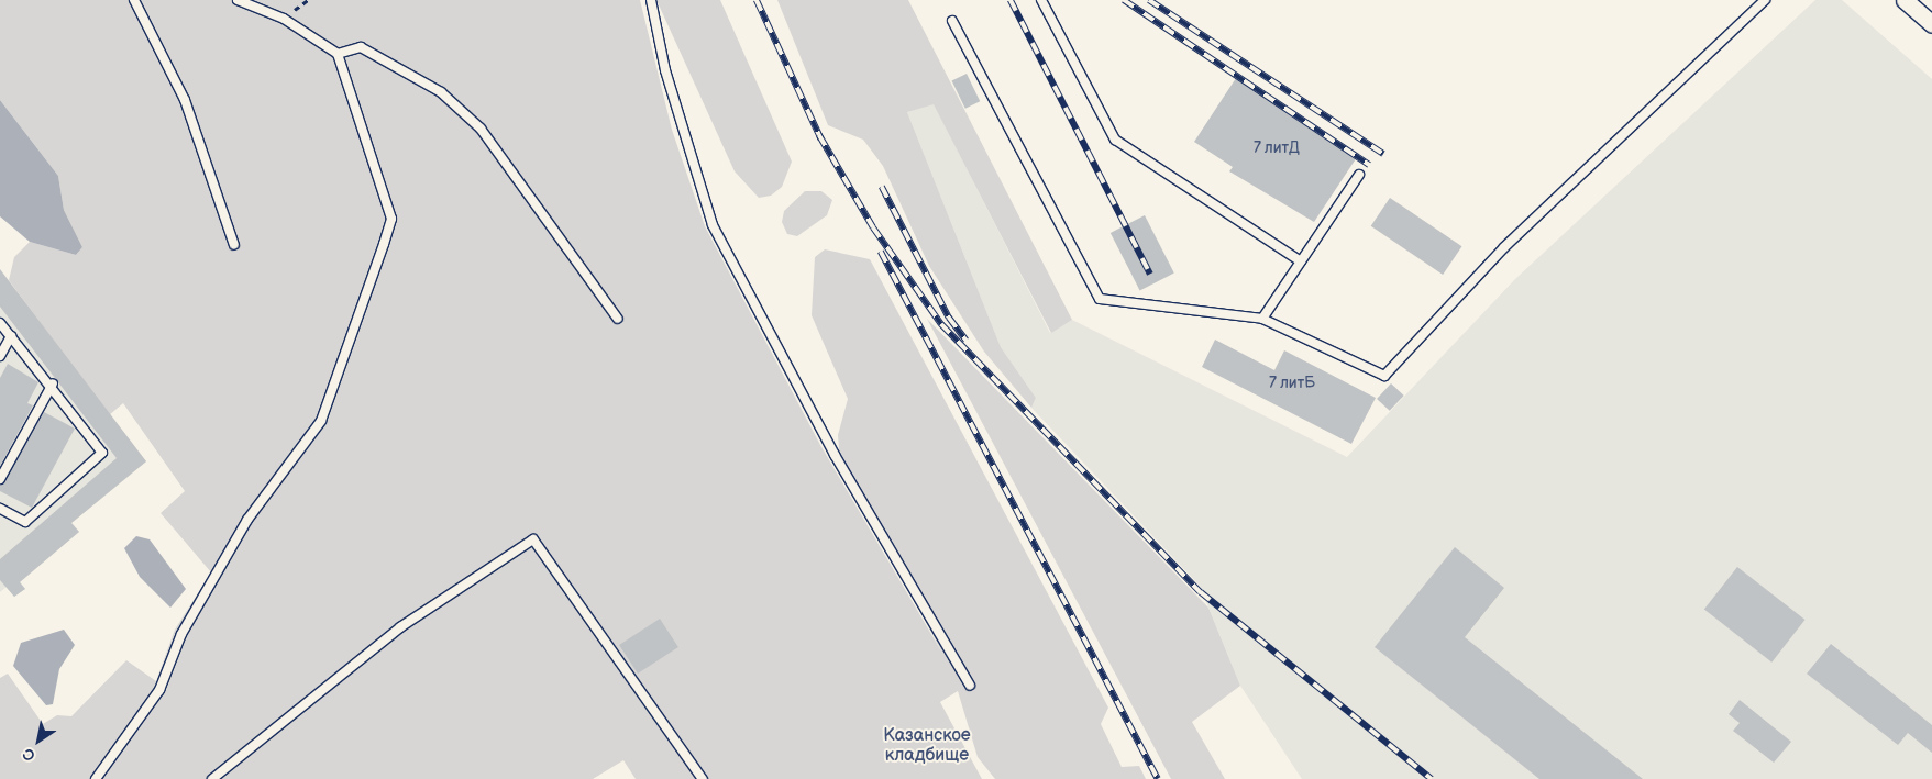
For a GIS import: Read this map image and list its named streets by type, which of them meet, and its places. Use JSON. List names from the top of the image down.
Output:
{
  "parks": ["Казанское кладбище"],
  "house_numbers": ["7 литД", "7 литБ"],
  "north": "bottom left"
}
